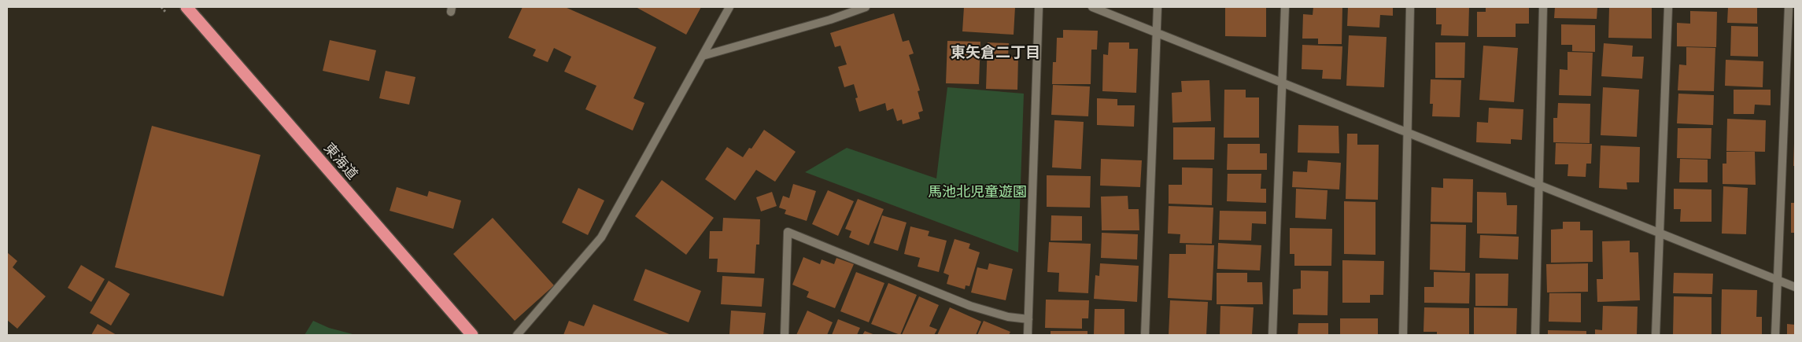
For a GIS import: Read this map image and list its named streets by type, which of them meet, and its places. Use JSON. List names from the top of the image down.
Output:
{
  "streets": {
    "highway": ["東海道"]
  },
  "districts": ["東矢倉二丁目"],
  "parks": ["馬池北児童遊園"]
}
